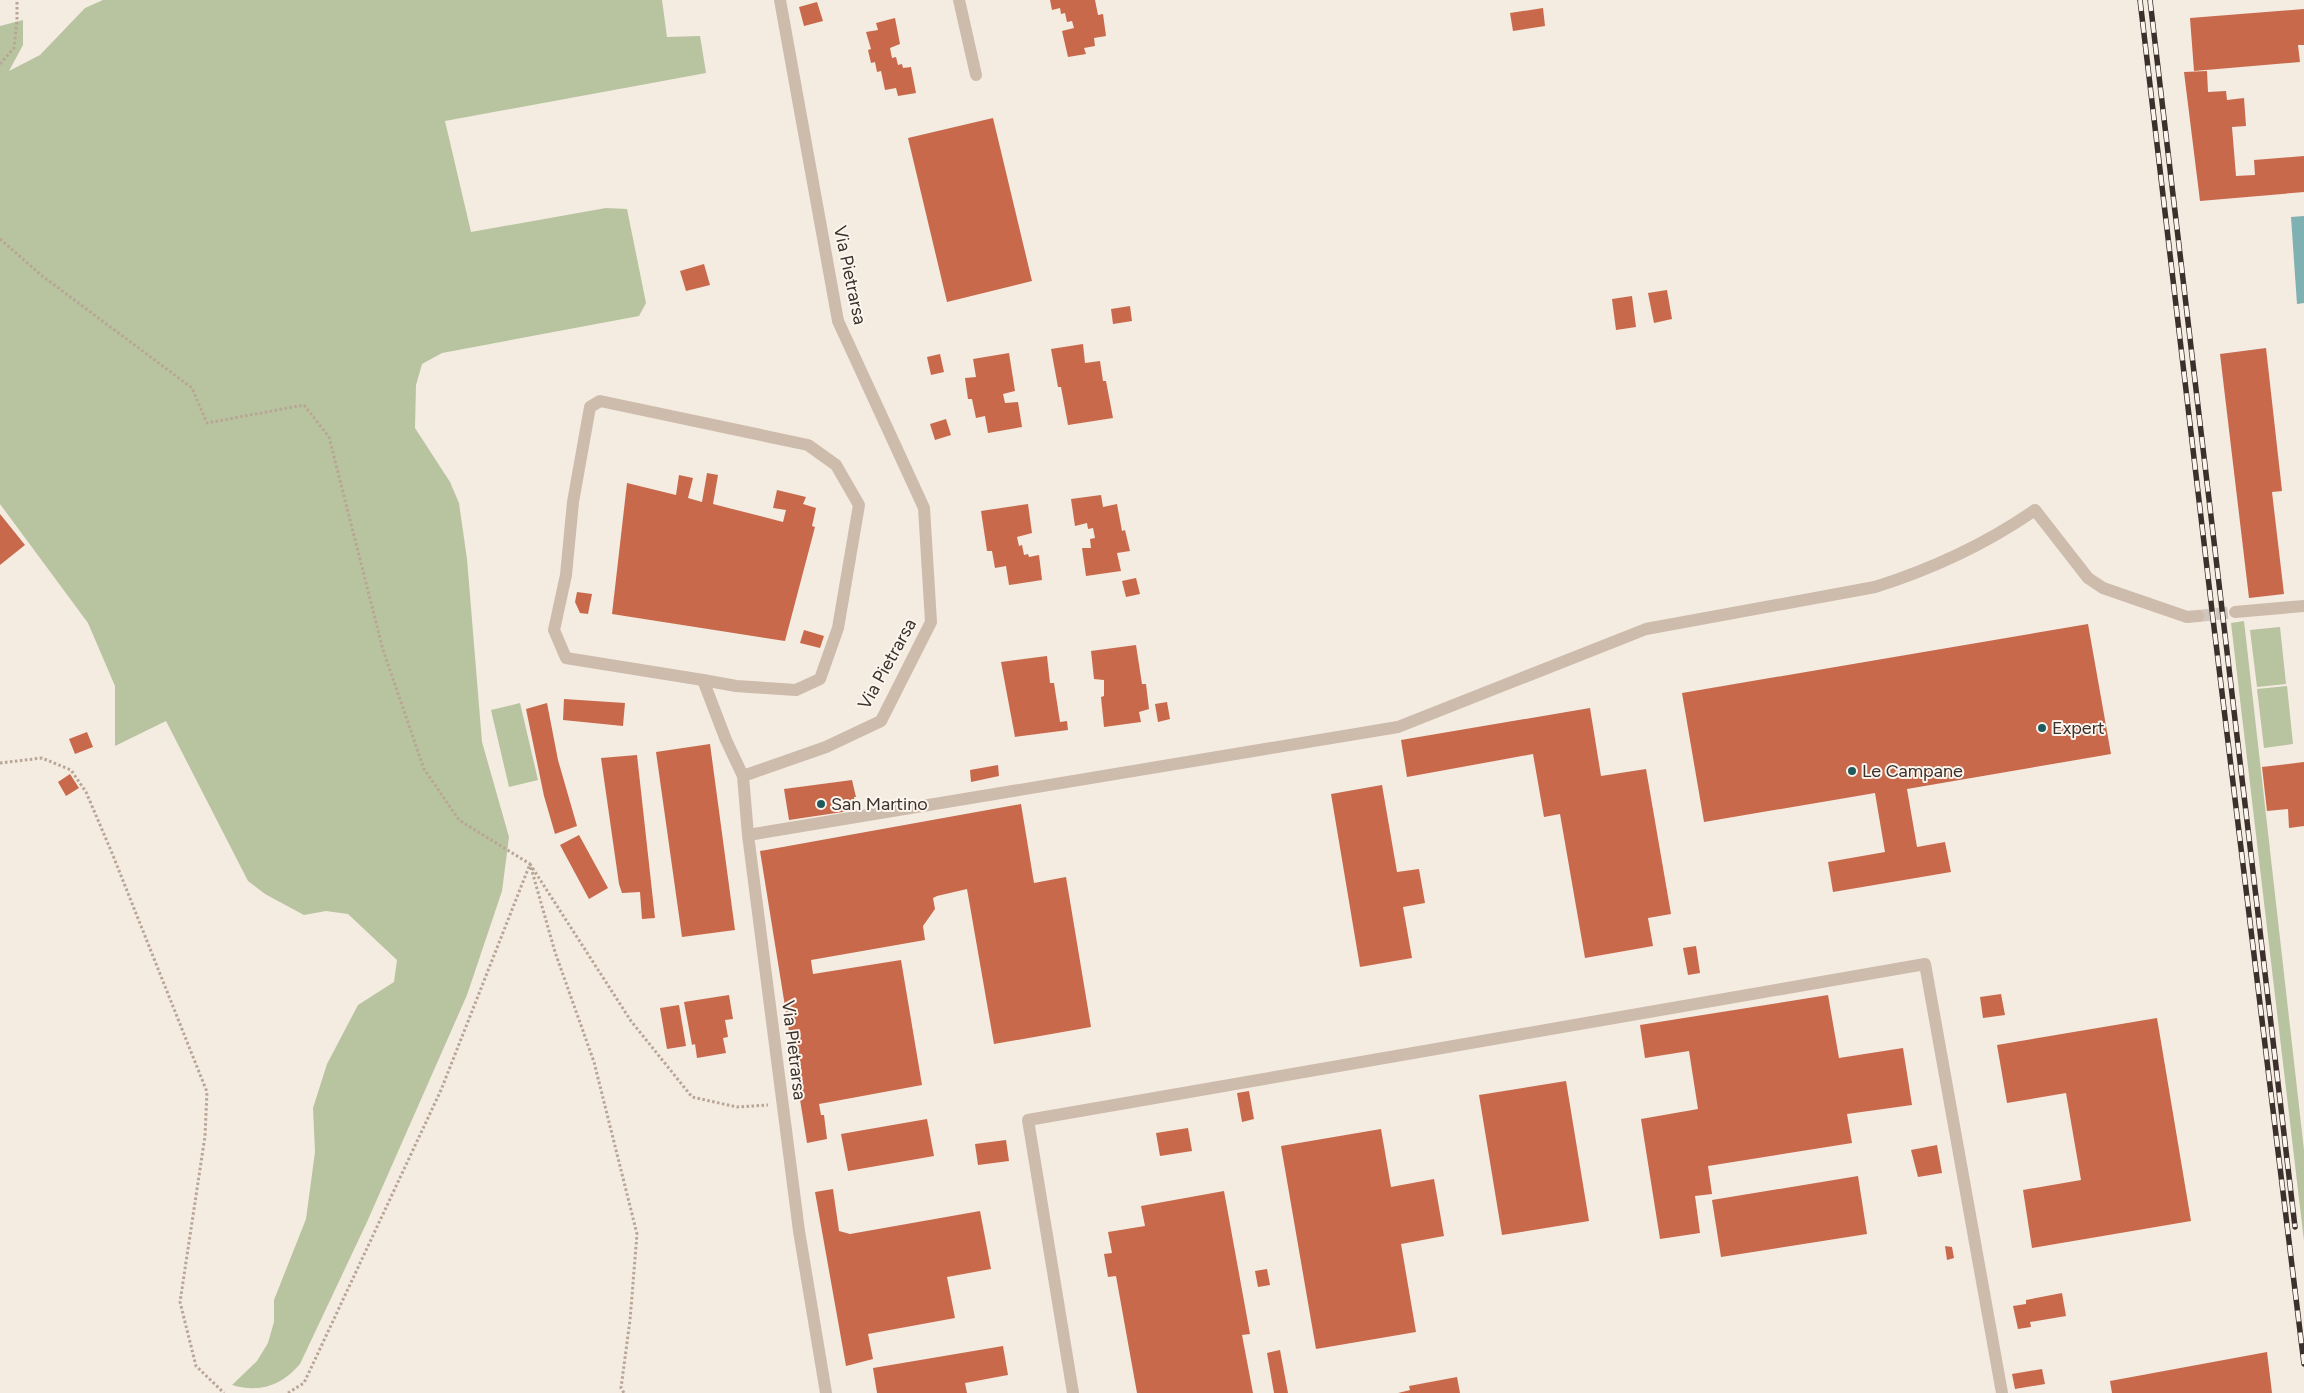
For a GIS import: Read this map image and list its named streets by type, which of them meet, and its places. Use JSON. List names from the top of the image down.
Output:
{
  "streets": {
    "street": ["Via Pietrarsa"]
  },
  "places": ["Expert", "Le Campane", "San Martino"]
}
